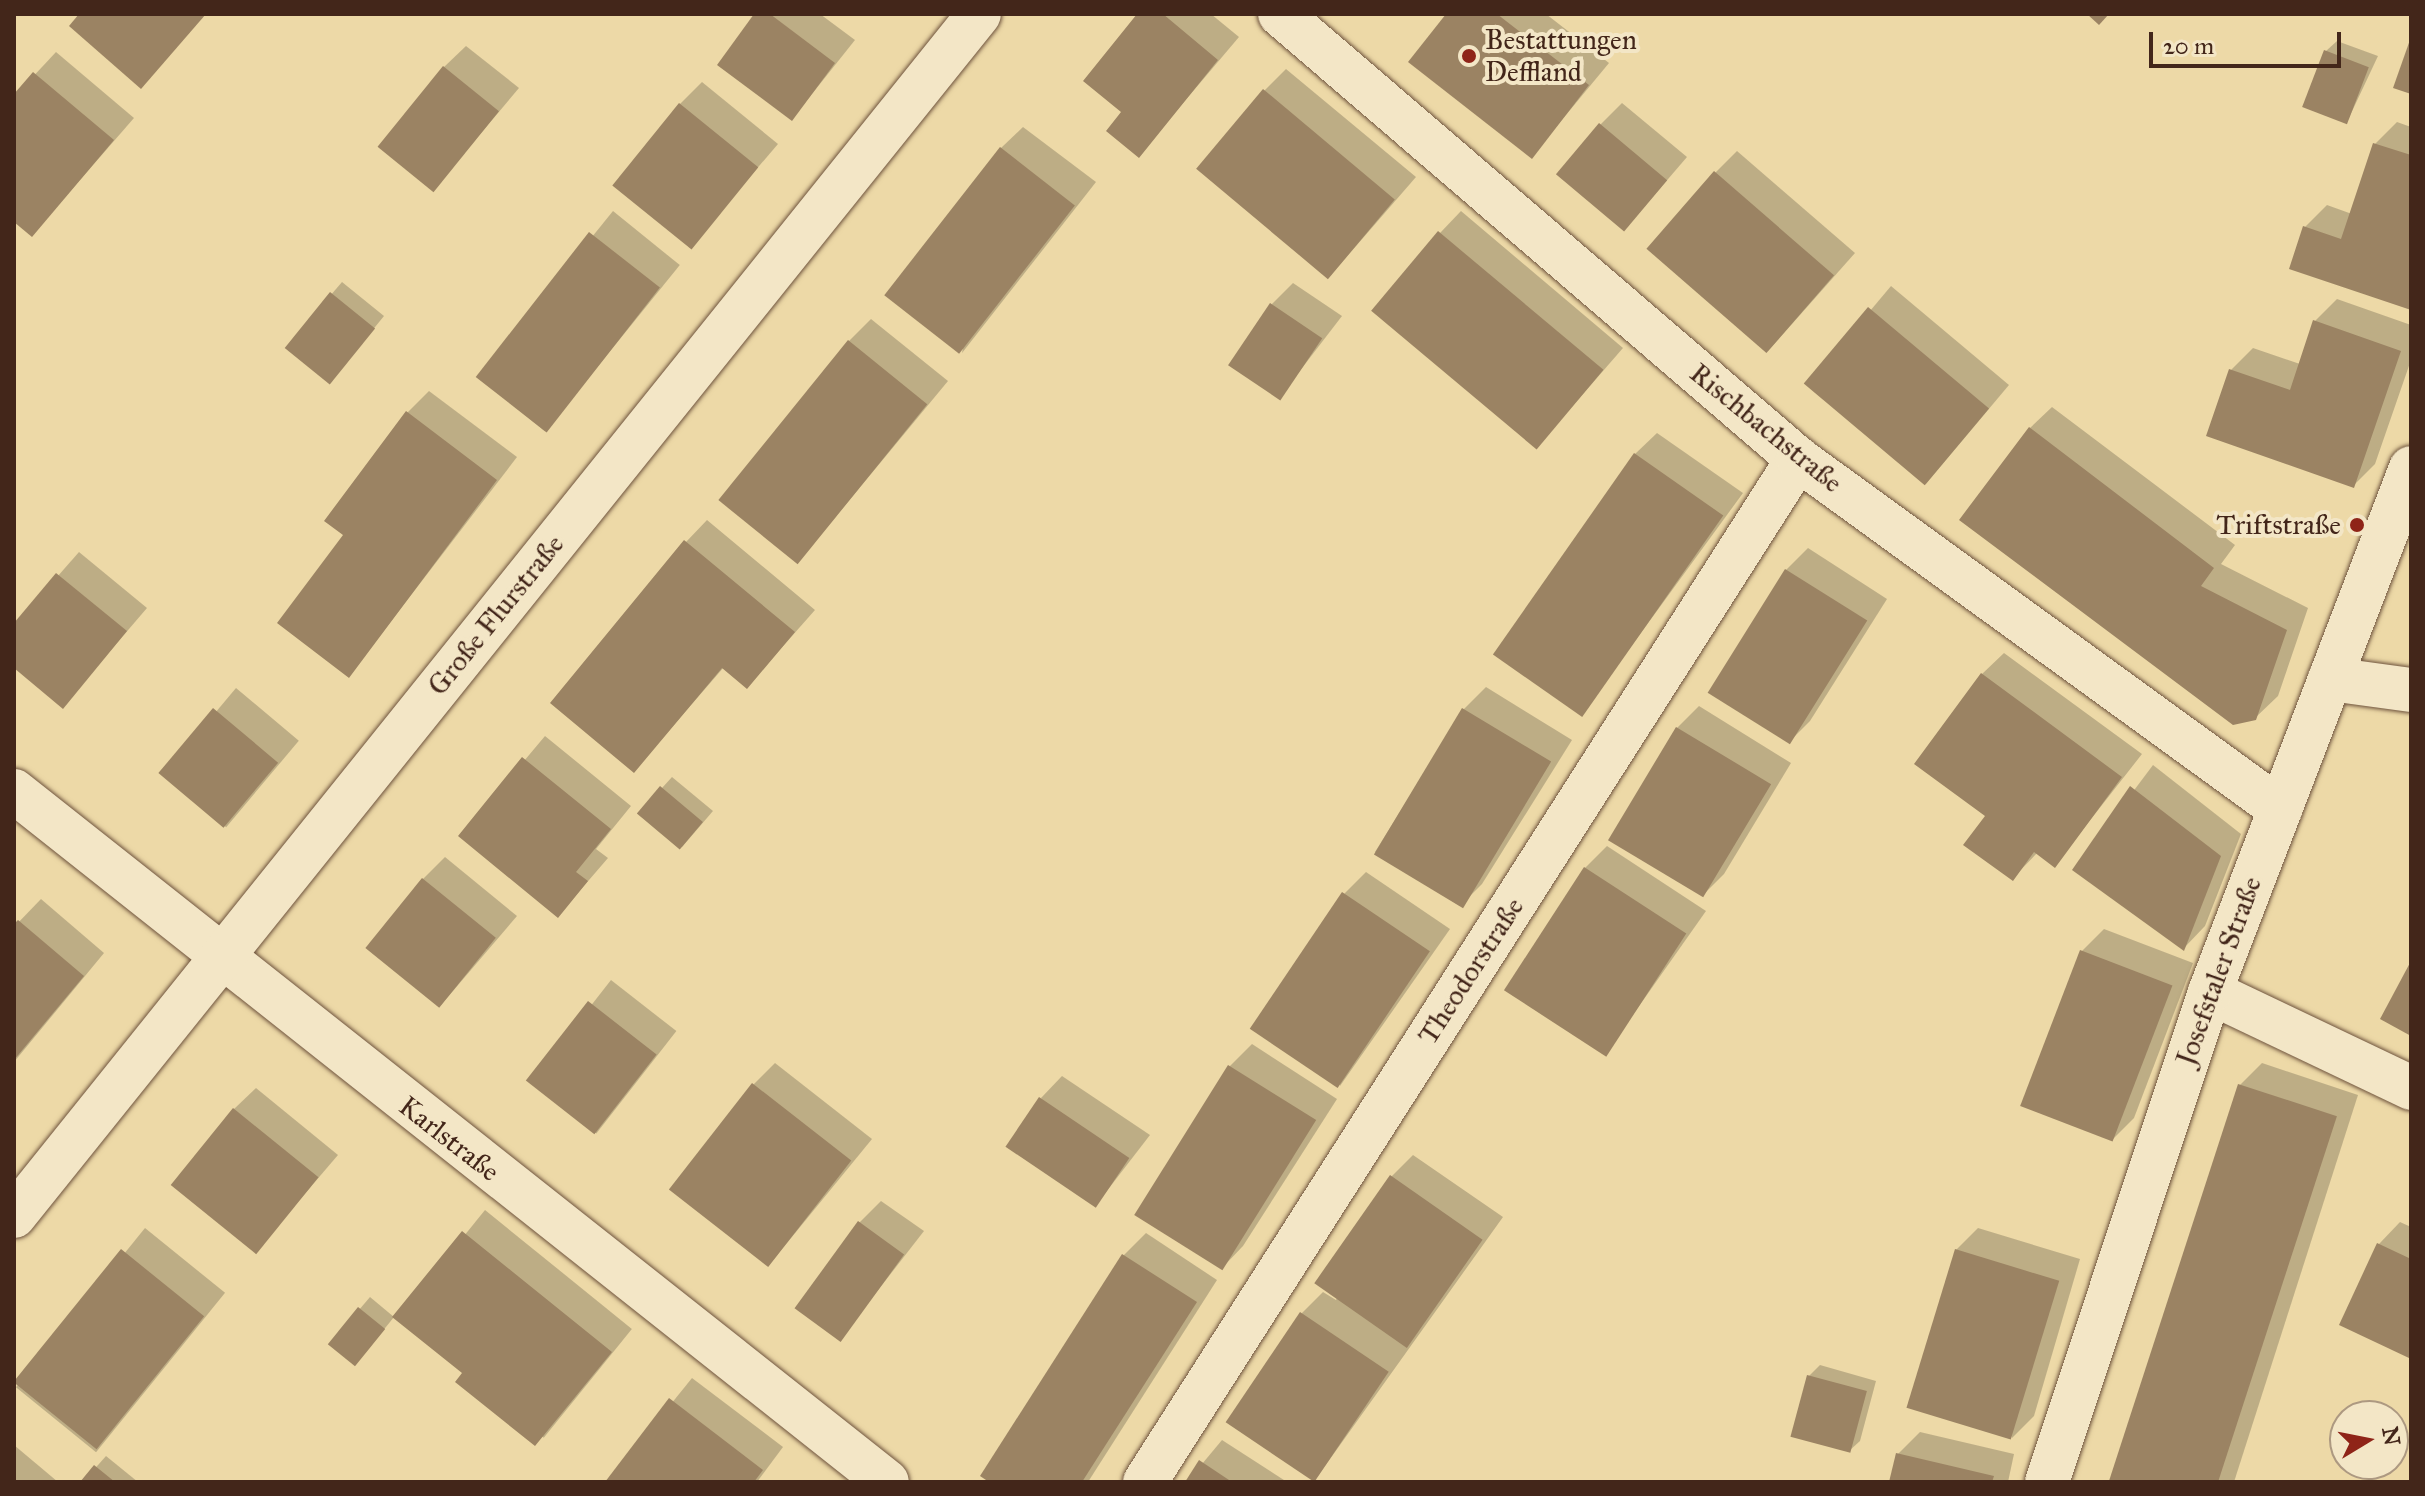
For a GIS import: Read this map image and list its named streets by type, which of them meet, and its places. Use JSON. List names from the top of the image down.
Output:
{
  "streets": {
    "street": [
      "Rischbachstraße",
      "Große Flurstraße",
      "Theodorstraße",
      "Josefstaler Straße",
      "Karlstraße"
    ]
  },
  "crossings": [
    ["Rischbachstraße", "Theodorstraße"],
    ["Rischbachstraße", "Josefstaler Straße"],
    ["Große Flurstraße", "Karlstraße"]
  ],
  "places": ["Bestattungen Deffland", "Triftstraße"],
  "scale_bar": "20 m",
  "north": "right"
}
